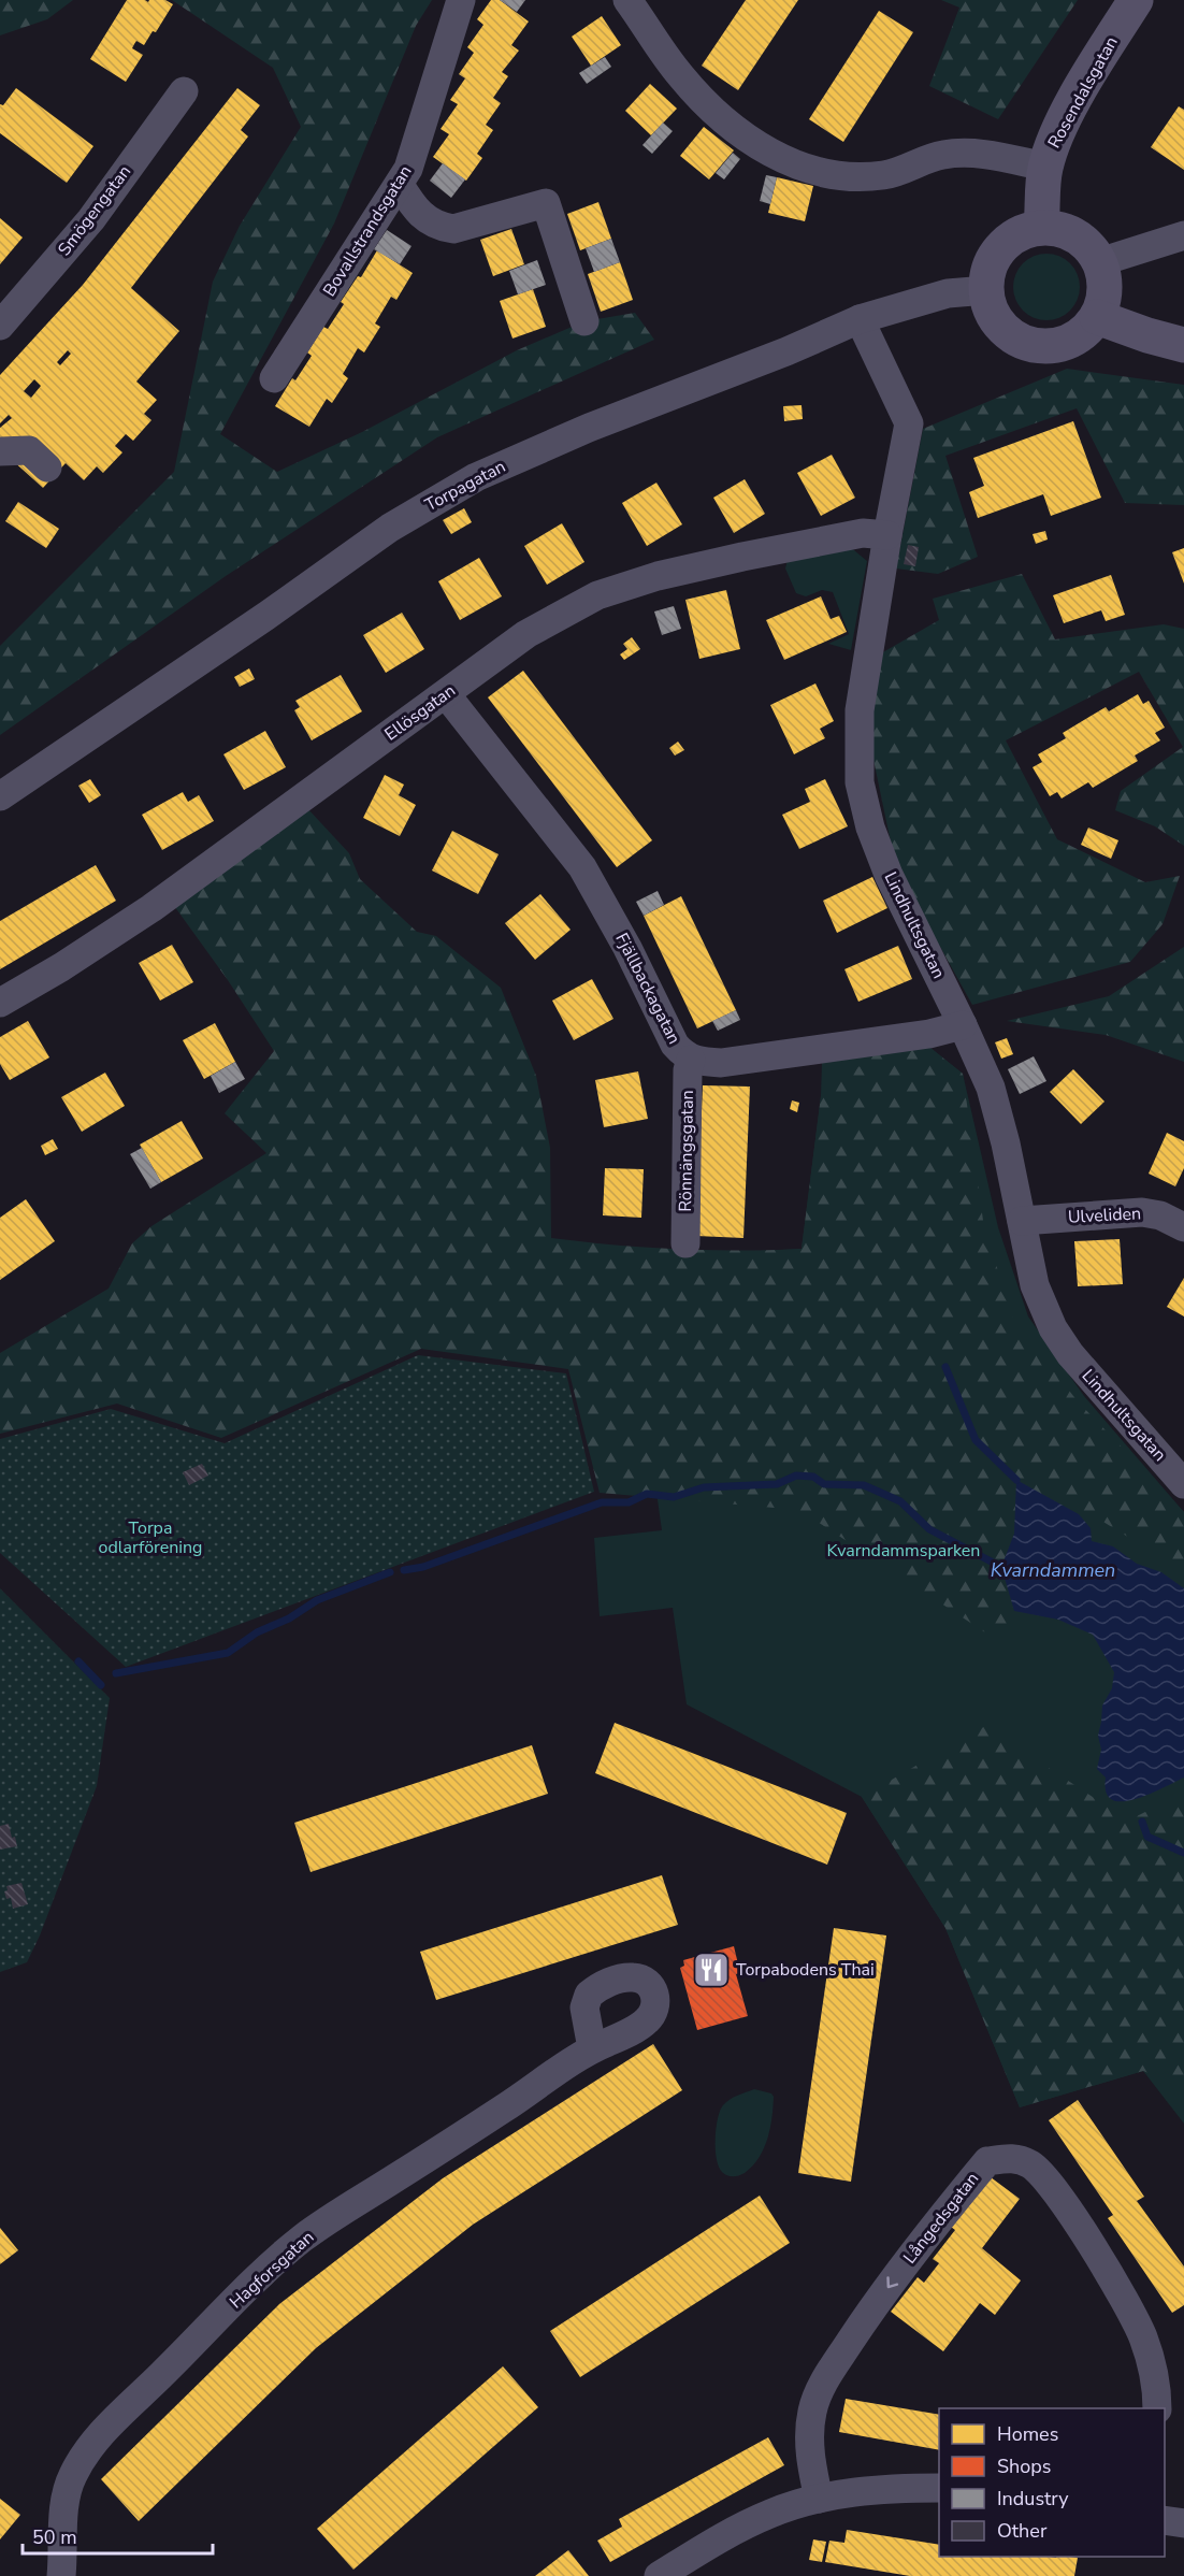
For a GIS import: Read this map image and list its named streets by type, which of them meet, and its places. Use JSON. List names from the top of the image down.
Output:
{
  "streets": {
    "street": [
      "Rosendalsgatan",
      "Smögengatan",
      "Bovallstrandsgatan",
      "Torpagatan",
      "Ellösgatan",
      "Lindhultsgatan",
      "Fjällbackagatan",
      "Rönnängsgatan",
      "Ulveliden",
      "Långedsgatan",
      "Hagforsgatan"
    ]
  },
  "crossings": [
    ["Rosendalsgatan", "Torpagatan"],
    ["Torpagatan", "Lindhultsgatan"],
    ["Ellösgatan", "Lindhultsgatan"],
    ["Ellösgatan", "Fjällbackagatan"],
    ["Lindhultsgatan", "Fjällbackagatan"],
    ["Lindhultsgatan", "Ulveliden"],
    ["Fjällbackagatan", "Rönnängsgatan"]
  ],
  "water": ["Kvarndammen"],
  "parks": ["Torpa odlarförening", "Kvarndammsparken"],
  "places": {
    "restaurant": ["Torpabodens Thai"]
  },
  "legend": [
    "Homes",
    "Shops",
    "Industry",
    "Other"
  ],
  "scale_bar": "50 m"
}
